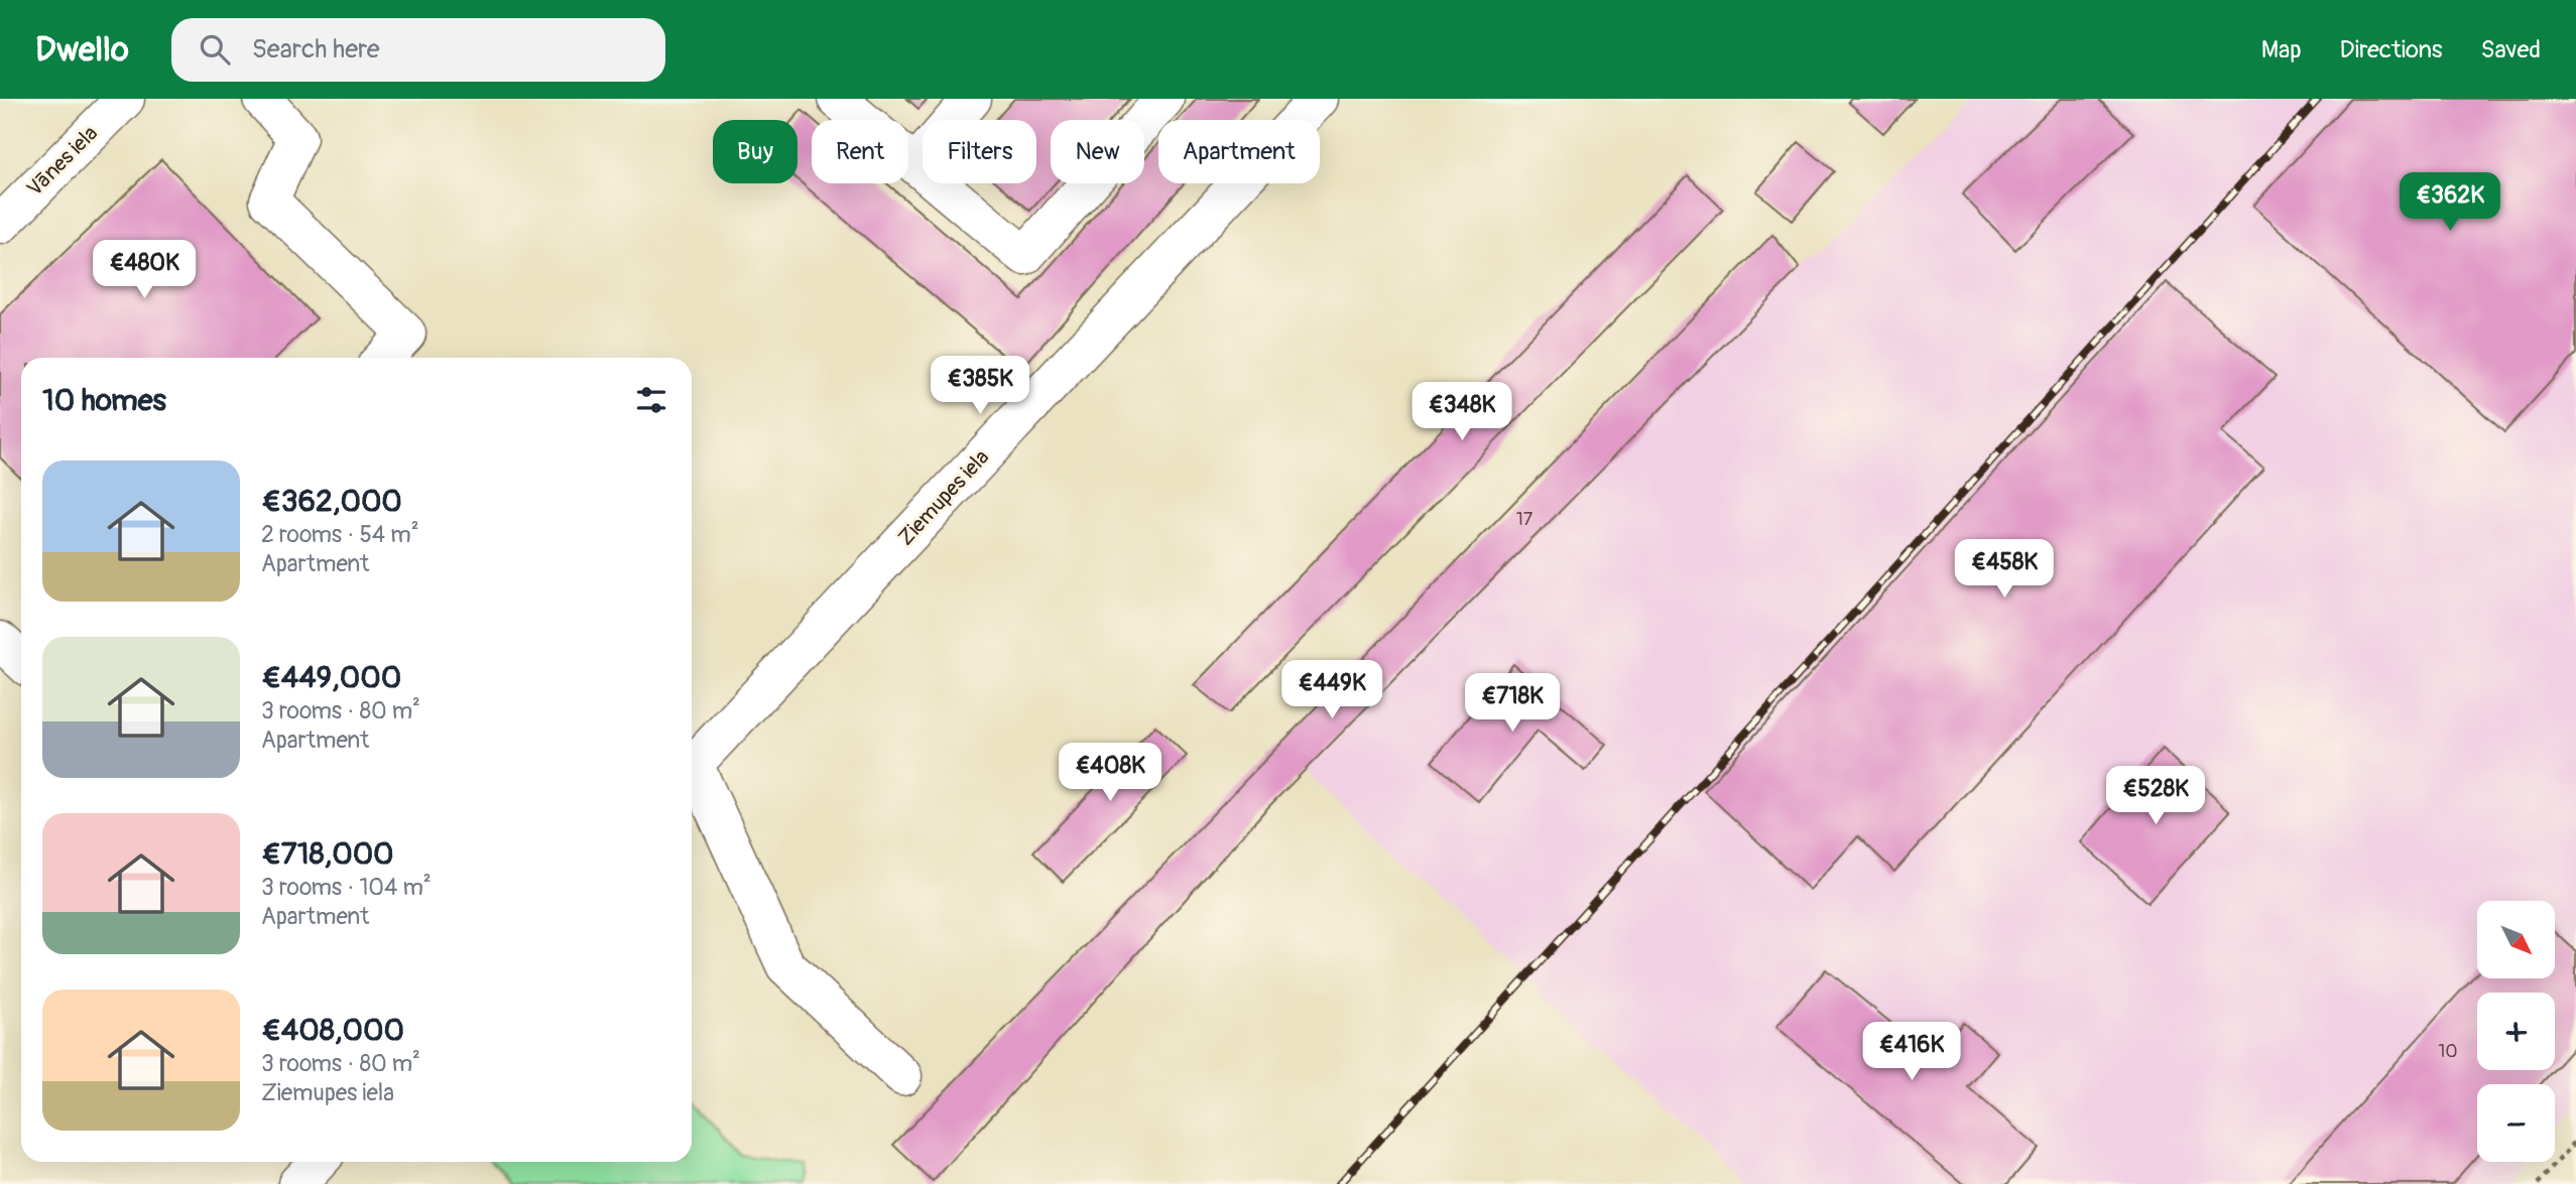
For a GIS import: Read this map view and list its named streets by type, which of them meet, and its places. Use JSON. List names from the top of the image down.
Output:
{
  "streets": {
    "street": ["Vānes iela", "Ziemupes iela"]
  },
  "house_numbers": ["17", "10"],
  "north": "bottom right",
  "page": {
    "header": "Dwello",
    "search": "Search here",
    "nav": ["Map", "Directions", "Saved"],
    "chip": [
      "Buy",
      "Rent",
      "Filters",
      "New",
      "Apartment"
    ],
    "price": [
      "€362K",
      "€480K",
      "€385K",
      "€348K",
      "€458K",
      "€449K",
      "€718K",
      "€408K",
      "€528K",
      "€416K"
    ],
    "heading": "10 homes",
    "list": [
      {
        "name": "€362,000",
        "note": "2 rooms · 54 m² · Apartment"
      },
      {
        "name": "€449,000",
        "note": "3 rooms · 80 m² · Apartment"
      },
      {
        "name": "€718,000",
        "note": "3 rooms · 104 m² · Apartment"
      },
      {
        "name": "€408,000",
        "note": "3 rooms · 80 m² · Ziemupes iela"
      }
    ],
    "map_buttons": ["+", "−"]
  }
}
